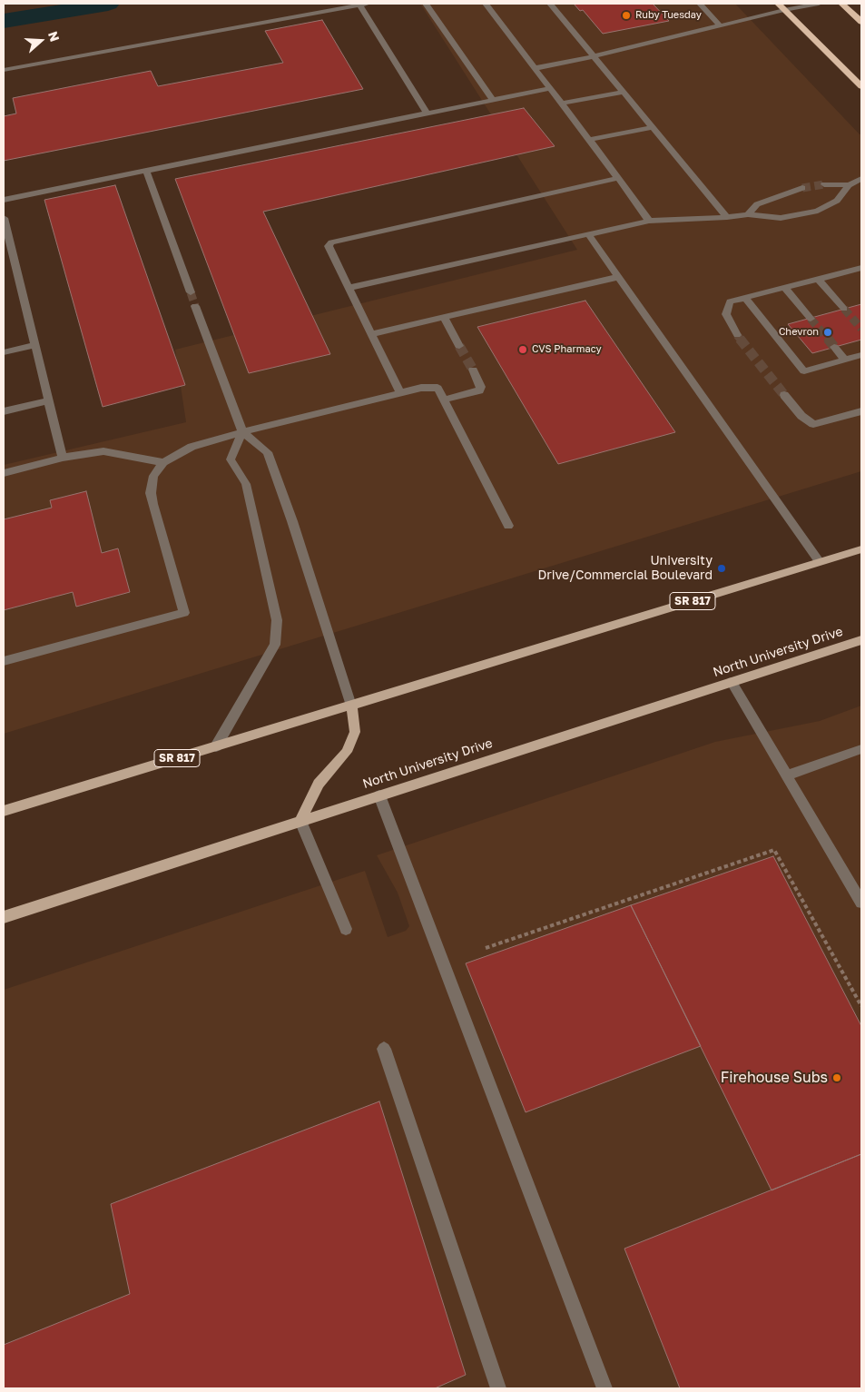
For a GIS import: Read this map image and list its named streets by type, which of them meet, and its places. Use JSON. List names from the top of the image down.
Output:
{
  "streets": {
    "main road": ["SR 817", "North University Drive"]
  },
  "places": [
    "Ruby Tuesday",
    "Chevron",
    "CVS Pharmacy",
    "University Drive/Commercial Boulevard",
    "Firehouse Subs"
  ],
  "north": "right"
}
